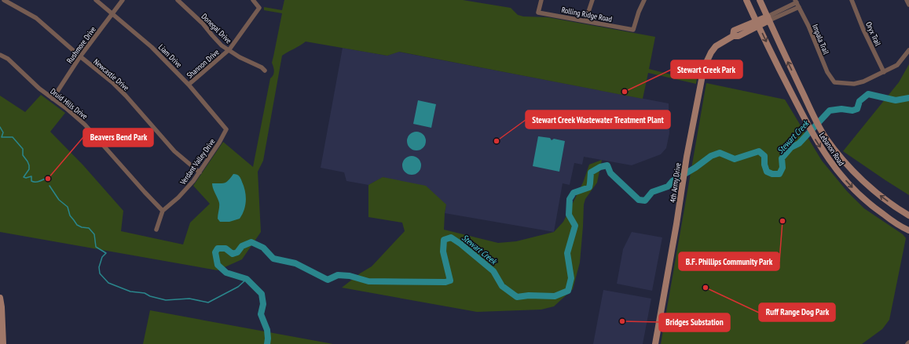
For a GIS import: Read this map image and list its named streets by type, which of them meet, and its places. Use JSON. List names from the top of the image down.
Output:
{
  "streets": {
    "main road": ["Lebanon Road", "4th Army Drive"],
    "street": [
      "Rolling Ridge Road",
      "Donegal Drive",
      "Oryx Trail",
      "Impala Trail",
      "Rushmore Drive",
      "Liam Drive",
      "Shannon Drive",
      "Newcastle Drive",
      "Druid Hills Drive",
      "Verdant Valley Drive"
    ]
  },
  "crossings": [
    ["Donegal Drive", "Shannon Drive"],
    ["Oryx Trail", "Impala Trail"],
    ["Impala Trail", "4th Army Drive"],
    ["Rushmore Drive", "Liam Drive"],
    ["Rushmore Drive", "Newcastle Drive"],
    ["Rushmore Drive", "Druid Hills Drive"],
    ["Liam Drive", "Shannon Drive"],
    ["Liam Drive", "Verdant Valley Drive"],
    ["Newcastle Drive", "Verdant Valley Drive"],
    ["Druid Hills Drive", "Verdant Valley Drive"],
    ["Lebanon Road", "4th Army Drive"]
  ],
  "water": ["Stewart Creek"],
  "places": [
    "Stewart Creek Park",
    "Stewart Creek Wastewater Treatment Plant",
    "Beavers Bend Park",
    "B.F. Phillips Community Park",
    "Ruff Range Dog Park",
    "Bridges Substation"
  ]
}
